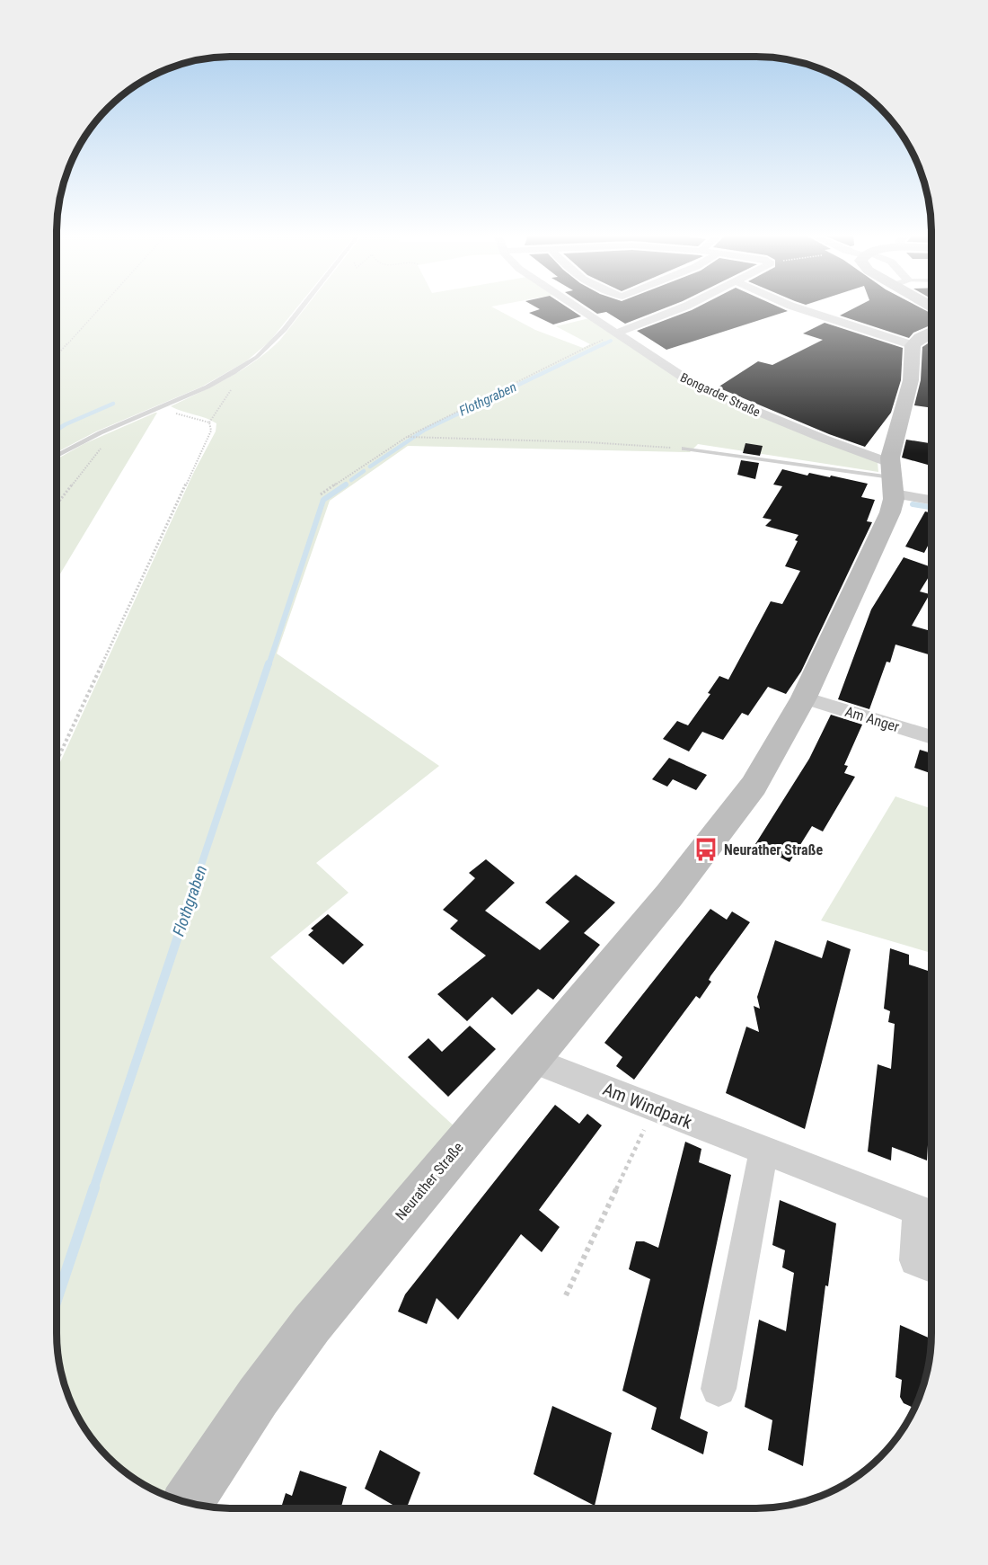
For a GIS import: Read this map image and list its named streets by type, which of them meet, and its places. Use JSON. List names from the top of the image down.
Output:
{
  "streets": {
    "street": [
      "Bongarder Straße",
      "Am Anger",
      "Am Windpark",
      "Neurather Straße"
    ]
  },
  "crossings": [
    ["Bongarder Straße", "Neurather Straße"],
    ["Am Anger", "Neurather Straße"],
    ["Am Windpark", "Neurather Straße"]
  ],
  "water": ["Flothgraben"],
  "places": {
    "bus stop": ["Neurather Straße"]
  }
}
